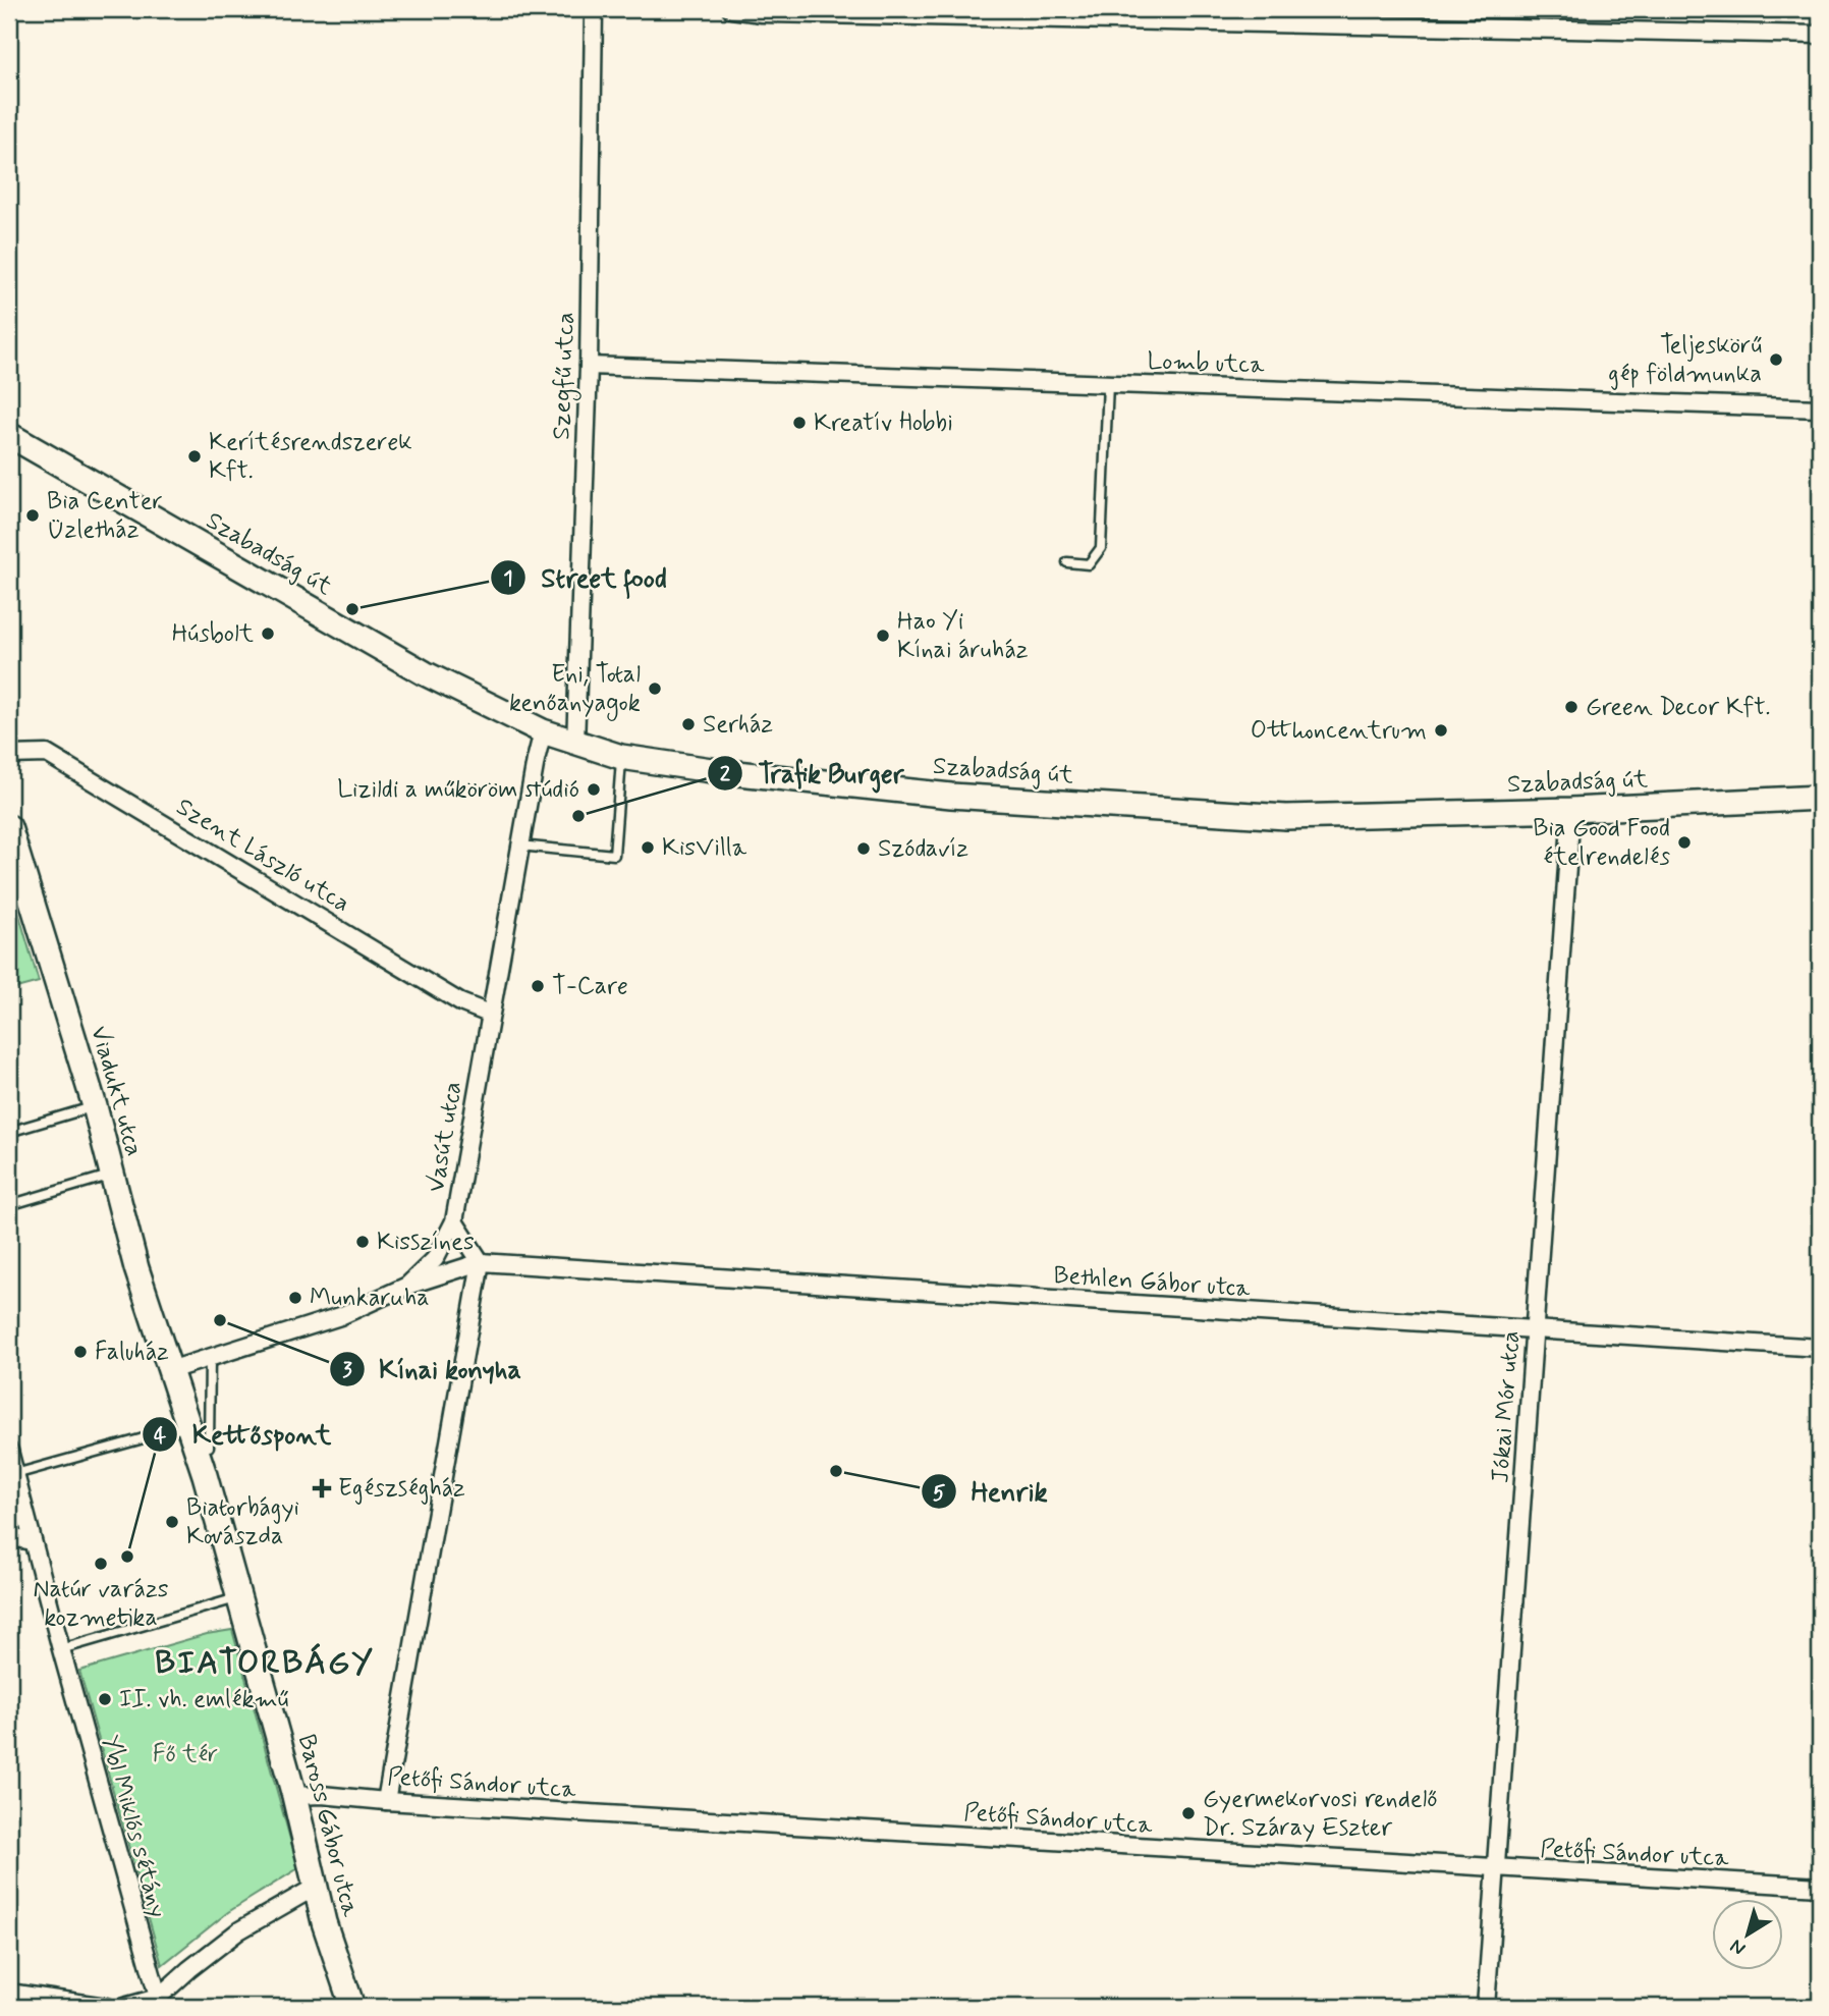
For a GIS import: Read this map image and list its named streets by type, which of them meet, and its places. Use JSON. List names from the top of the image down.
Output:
{
  "streets": {
    "main road": ["Szabadság út", "Viadukt utca", "Baross Gábor utca"],
    "street": [
      "Lomb utca",
      "Szegfű utca",
      "Szent László utca",
      "Vasút utca",
      "Bethlen Gábor utca",
      "Jókai Mór utca",
      "Petőfi Sándor utca",
      "Ybl Miklós sétány"
    ]
  },
  "crossings": [
    ["Lomb utca", "Szegfű utca"],
    ["Szegfű utca", "Szabadság út"],
    ["Szabadság út", "Vasút utca"],
    ["Szabadság út", "Jókai Mór utca"],
    ["Szent László utca", "Vasút utca"],
    ["Viadukt utca", "Vasút utca"],
    ["Viadukt utca", "Baross Gábor utca"],
    ["Vasút utca", "Bethlen Gábor utca"],
    ["Vasút utca", "Baross Gábor utca"],
    ["Bethlen Gábor utca", "Jókai Mór utca"],
    ["Jókai Mór utca", "Petőfi Sándor utca"],
    ["Petőfi Sándor utca", "Baross Gábor utca"]
  ],
  "districts": ["BIATORBÁGY"],
  "parks": ["Fő tér"],
  "places": {
    "other": [
      "Teljeskörű gép földmunka",
      "Kreatív Hobbi",
      "Kerítésrendszerek Kft.",
      "Bia Center Üzletház",
      "Street food",
      "Húsbolt",
      "Hao Yi Kínai áruház",
      "Eni, Total kenőanyagok",
      "Green Decor Kft.",
      "Serház",
      "Otthoncentrum",
      "Lizildi a műköröm stúdió",
      "Trafik Burger",
      "Bia Good Food ételrendelés",
      "KisVilla",
      "Szódavíz",
      "T-Care",
      "Kisszínes",
      "Munkaruha",
      "Kínai konyha",
      "Faluház",
      "Henrik",
      "Biatorbágyi Kovászda",
      "Kettőspont",
      "Natúr varázs kozmetika",
      "II. vh. emlékmű",
      "Gyermekorvosi rendelő Dr. Száray Eszter"
    ],
    "health": ["Egészségház"]
  },
  "north": "bottom left"
}
